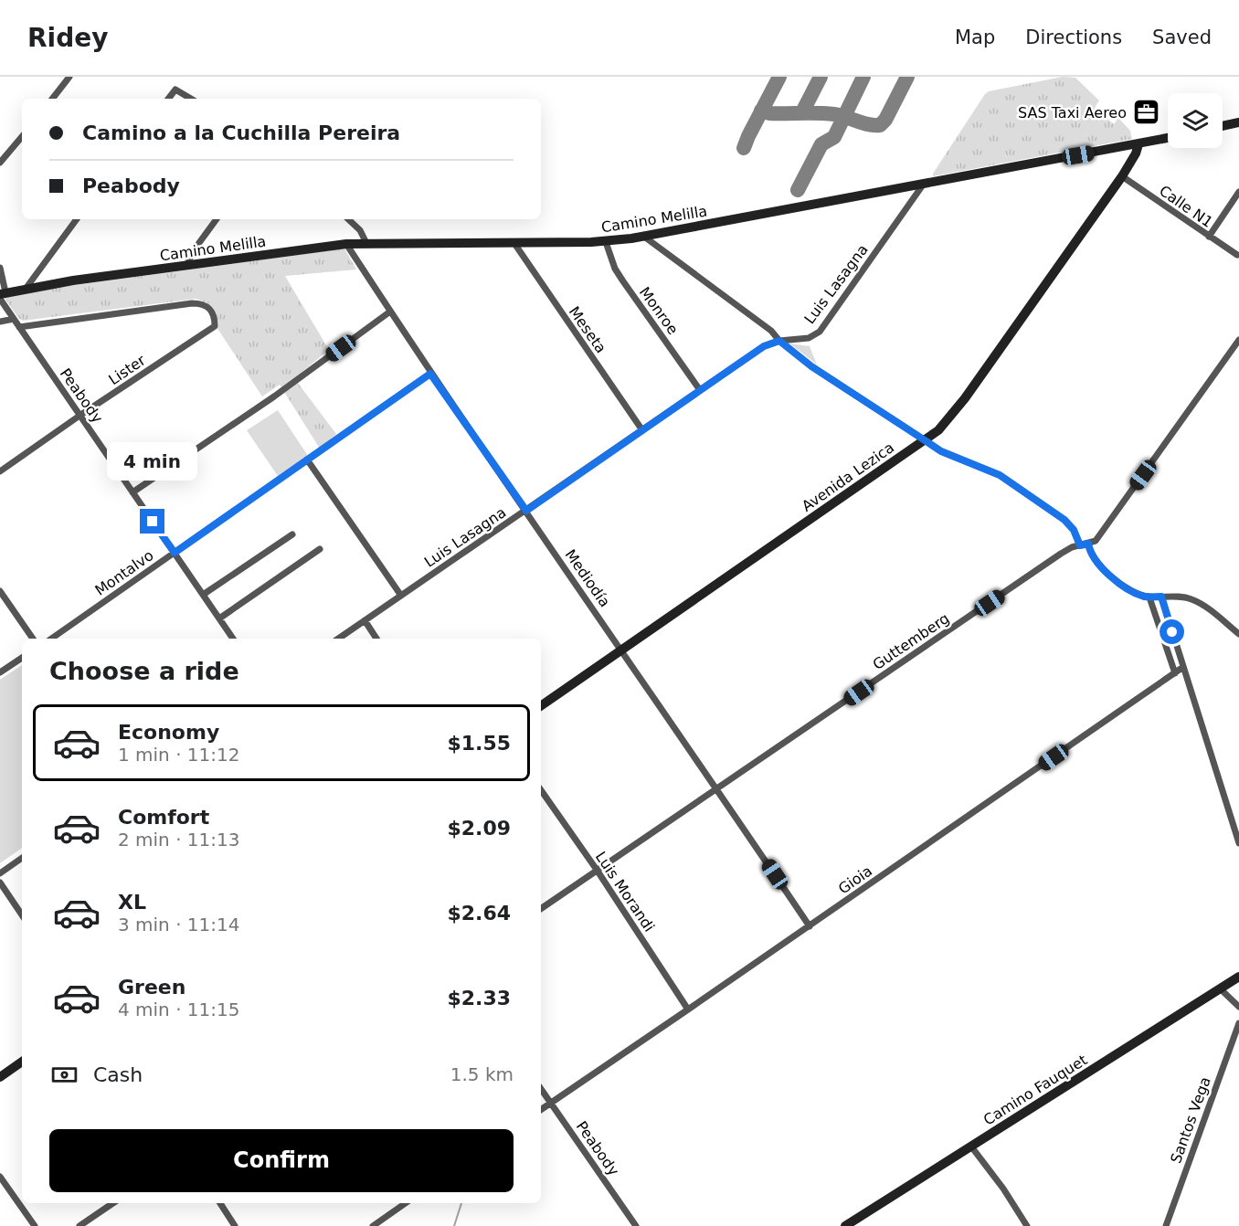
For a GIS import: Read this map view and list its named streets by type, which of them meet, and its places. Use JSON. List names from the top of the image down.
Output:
{
  "streets": {
    "street": [
      "Calle N1",
      "Camino Melilla",
      "Luis Lasagna",
      "Monroe",
      "Meseta",
      "Lister",
      "Peabody",
      "Avenida Lezica",
      "Montalvo",
      "Mediodía",
      "Guttemberg",
      "Gioia",
      "Luis Morandi",
      "Camino Fauquet",
      "Santos Vega"
    ]
  },
  "crossings": [
    ["Calle N1", "Avenida Lezica"],
    ["Camino Melilla", "Luis Lasagna"],
    ["Camino Melilla", "Monroe"],
    ["Camino Melilla", "Meseta"],
    ["Camino Melilla", "Peabody"],
    ["Camino Melilla", "Avenida Lezica"],
    ["Camino Melilla", "Mediodía"],
    ["Luis Lasagna", "Monroe"],
    ["Luis Lasagna", "Meseta"],
    ["Luis Lasagna", "Mediodía"],
    ["Lister", "Peabody"],
    ["Peabody", "Montalvo"],
    ["Peabody", "Gioia"],
    ["Avenida Lezica", "Mediodía"],
    ["Montalvo", "Mediodía"],
    ["Mediodía", "Guttemberg"],
    ["Mediodía", "Gioia"],
    ["Guttemberg", "Luis Morandi"],
    ["Gioia", "Luis Morandi"]
  ],
  "places": {
    "office": ["SAS Taxi Aereo"]
  },
  "page": {
    "header": "Ridey",
    "nav": ["Map", "Directions", "Saved"],
    "banner": ["Camino a la Cuchilla Pereira", "Peabody"],
    "bubble": "4 min",
    "heading": "Choose a ride",
    "list": [
      {
        "name": "Economy",
        "note": "1 min · 11:12",
        "value": "$1.55"
      },
      {
        "name": "Comfort",
        "note": "2 min · 11:13",
        "value": "$2.09"
      },
      {
        "name": "XL",
        "note": "3 min · 11:14",
        "value": "$2.64"
      },
      {
        "name": "Green",
        "note": "4 min · 11:15",
        "value": "$2.33"
      }
    ],
    "pay": ["Cash", "1.5 km"],
    "buttons": "Confirm"
  }
}
